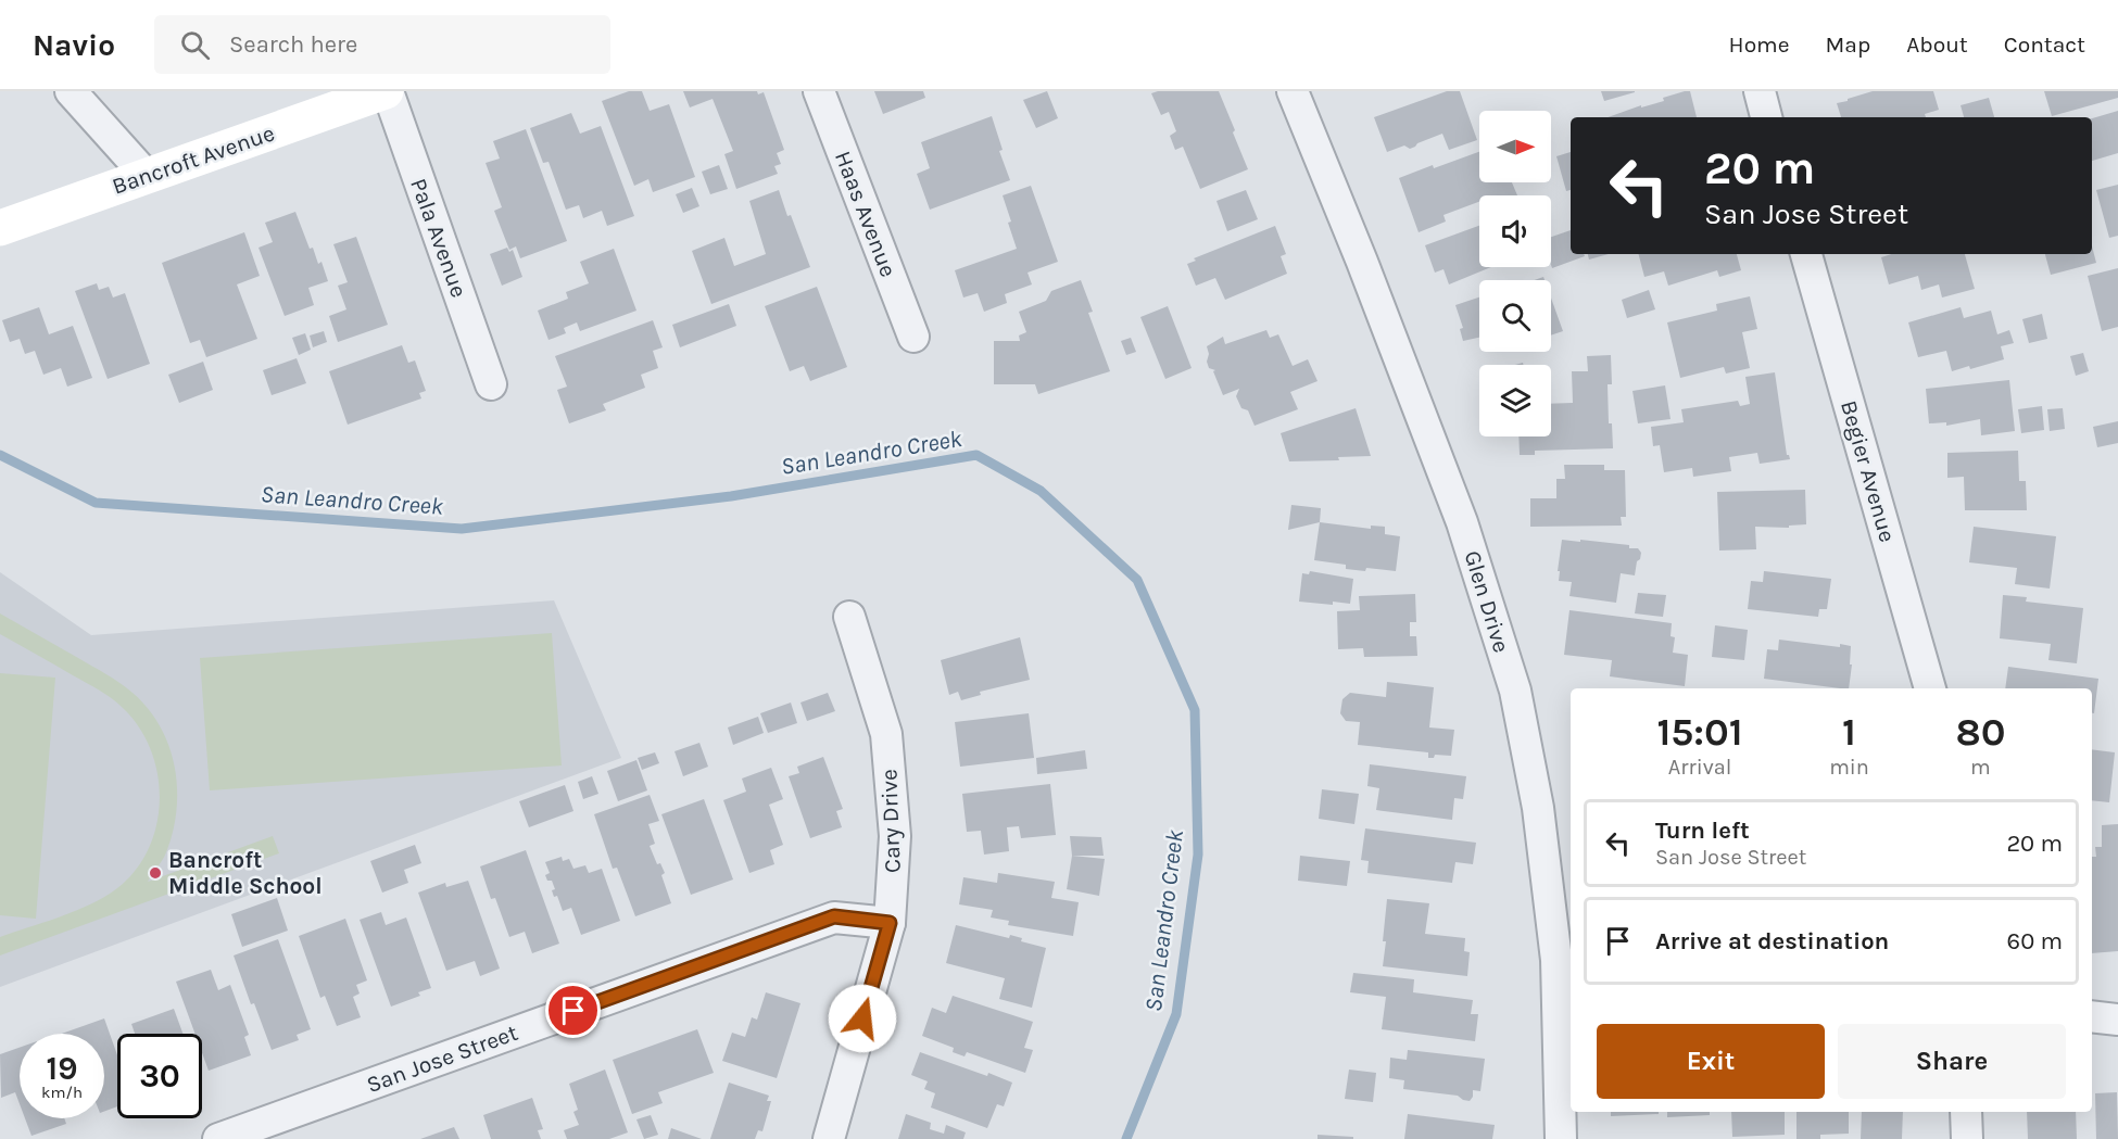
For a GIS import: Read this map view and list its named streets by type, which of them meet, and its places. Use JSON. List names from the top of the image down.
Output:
{
  "streets": {
    "main road": ["Bancroft Avenue"],
    "street": [
      "Haas Avenue",
      "Pala Avenue",
      "Begier Avenue",
      "Glen Drive",
      "Cary Drive",
      "San Jose Street"
    ]
  },
  "crossings": [
    ["Bancroft Avenue", "Pala Avenue"],
    ["Cary Drive", "San Jose Street"]
  ],
  "water": ["San Leandro Creek"],
  "places": ["Bancroft Middle School"],
  "north": "right",
  "page": {
    "header": "Navio",
    "search": "Search here",
    "nav": [
      "Home",
      "Map",
      "About",
      "Contact"
    ],
    "turn": ["20 m", "San Jose Street"],
    "eta": [
      "15:01",
      "Arrival",
      "1",
      "min",
      "80",
      "m"
    ],
    "list": [
      {
        "name": "Turn left",
        "note": "San Jose Street",
        "value": "20 m"
      },
      {
        "name": "Arrive at destination",
        "value": "60 m"
      }
    ],
    "buttons": ["Exit", "Share"],
    "speed": "19 km/h",
    "limit": "30"
  }
}
